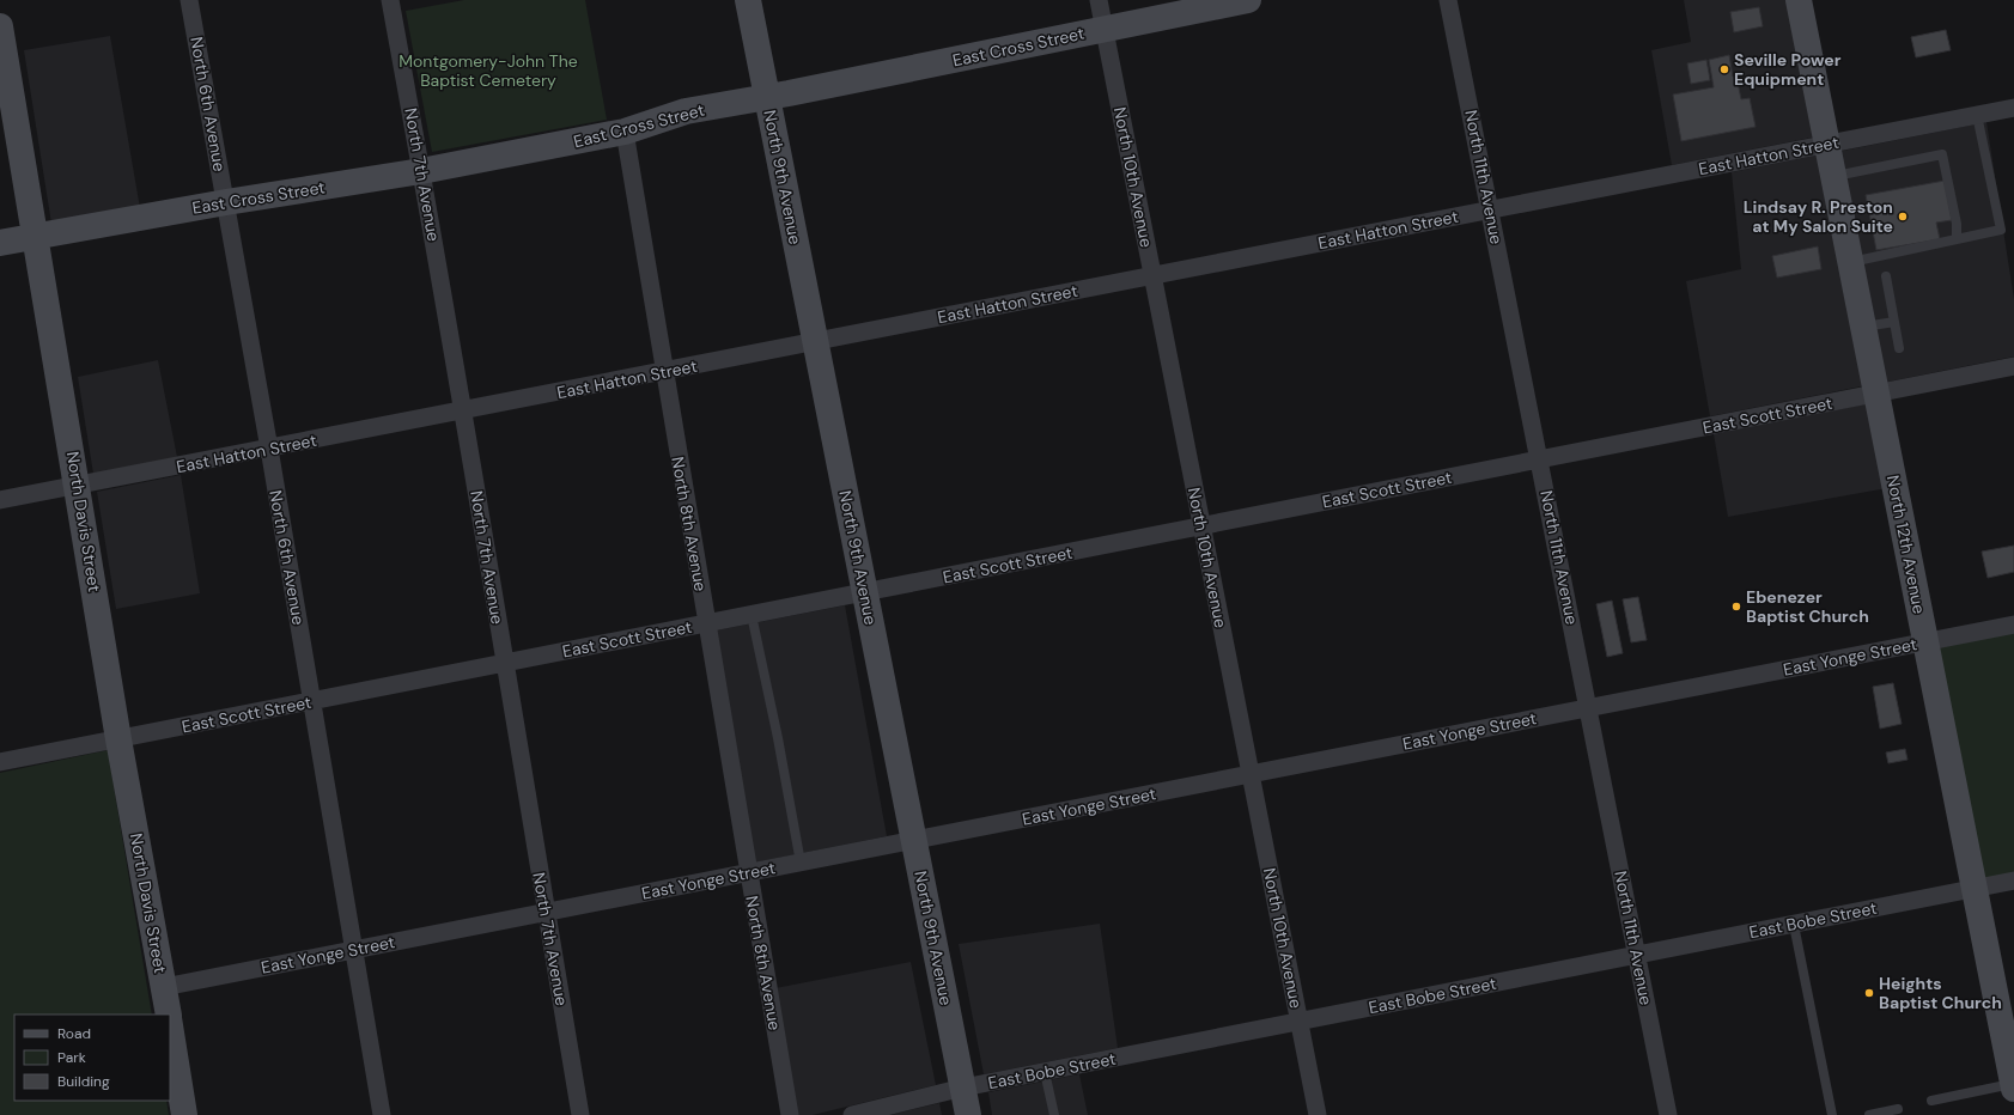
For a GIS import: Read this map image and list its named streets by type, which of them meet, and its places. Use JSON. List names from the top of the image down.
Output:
{
  "streets": {
    "street": [
      "East Cross Street",
      "North 6th Avenue",
      "East Hatton Street",
      "North 7th Avenue",
      "North 9th Avenue",
      "North 10th Avenue",
      "North 11th Avenue",
      "East Scott Street",
      "North Davis Street",
      "North 8th Avenue",
      "North 12th Avenue",
      "East Yonge Street",
      "East Bobe Street"
    ]
  },
  "crossings": [
    ["East Cross Street", "North 6th Avenue"],
    ["East Cross Street", "North 7th Avenue"],
    ["East Cross Street", "North 9th Avenue"],
    ["East Cross Street", "North 10th Avenue"],
    ["East Cross Street", "North Davis Street"],
    ["East Cross Street", "North 8th Avenue"],
    ["North 6th Avenue", "East Hatton Street"],
    ["North 6th Avenue", "East Scott Street"],
    ["North 6th Avenue", "East Yonge Street"],
    ["East Hatton Street", "North 7th Avenue"],
    ["East Hatton Street", "North 9th Avenue"],
    ["East Hatton Street", "North 10th Avenue"],
    ["East Hatton Street", "North 11th Avenue"],
    ["East Hatton Street", "North Davis Street"],
    ["East Hatton Street", "North 8th Avenue"],
    ["East Hatton Street", "North 12th Avenue"],
    ["North 7th Avenue", "East Scott Street"],
    ["North 7th Avenue", "East Yonge Street"],
    ["North 9th Avenue", "East Scott Street"],
    ["North 9th Avenue", "East Yonge Street"],
    ["North 9th Avenue", "East Bobe Street"],
    ["North 10th Avenue", "East Scott Street"],
    ["North 10th Avenue", "East Yonge Street"],
    ["North 10th Avenue", "East Bobe Street"],
    ["North 11th Avenue", "East Scott Street"],
    ["North 11th Avenue", "East Yonge Street"],
    ["North 11th Avenue", "East Bobe Street"],
    ["East Scott Street", "North Davis Street"],
    ["East Scott Street", "North 8th Avenue"],
    ["East Scott Street", "North 12th Avenue"],
    ["North Davis Street", "East Yonge Street"],
    ["North 8th Avenue", "East Yonge Street"],
    ["North 12th Avenue", "East Yonge Street"],
    ["North 12th Avenue", "East Bobe Street"]
  ],
  "parks": ["Montgomery-John The Baptist Cemetery"],
  "places": [
    "Seville Power Equipment",
    "Lindsay R. Preston at My Salon Suite",
    "Ebenezer Baptist Church",
    "Heights Baptist Church"
  ],
  "legend": ["Road", "Park", "Building"]
}
